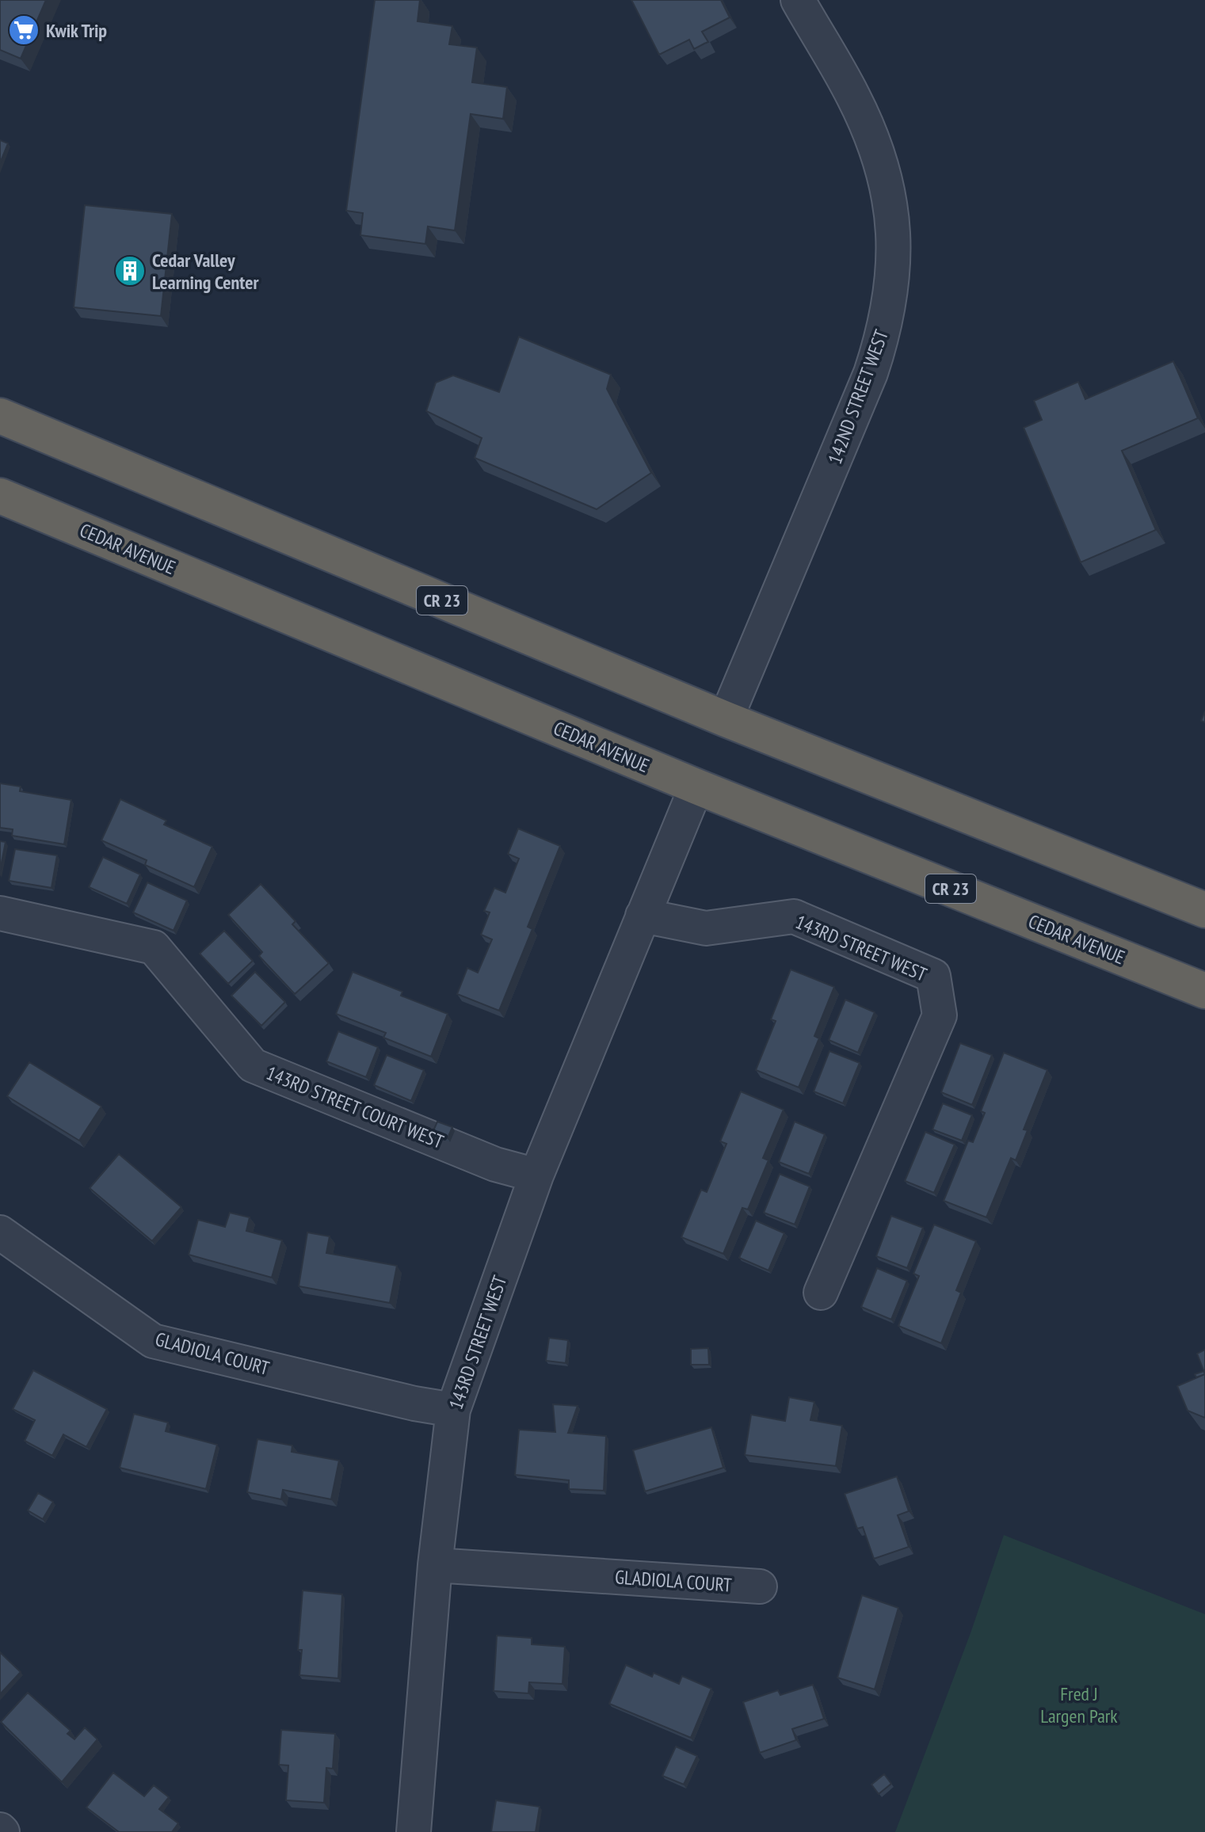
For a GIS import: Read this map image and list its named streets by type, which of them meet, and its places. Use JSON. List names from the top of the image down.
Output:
{
  "streets": {
    "highway": ["CEDAR AVENUE", "CR 23"],
    "street": [
      "142ND STREET WEST",
      "143RD STREET WEST",
      "143RD STREET COURT WEST",
      "GLADIOLA COURT"
    ]
  },
  "crossings": [
    ["142ND STREET WEST", "CR 23"],
    ["CEDAR AVENUE", "143RD STREET WEST"],
    ["143RD STREET WEST", "143RD STREET COURT WEST"],
    ["143RD STREET WEST", "GLADIOLA COURT"]
  ],
  "parks": ["Fred J Largen Park"],
  "places": {
    "supermarket": ["Kwik Trip"],
    "building": ["Cedar Valley Learning Center"]
  }
}
